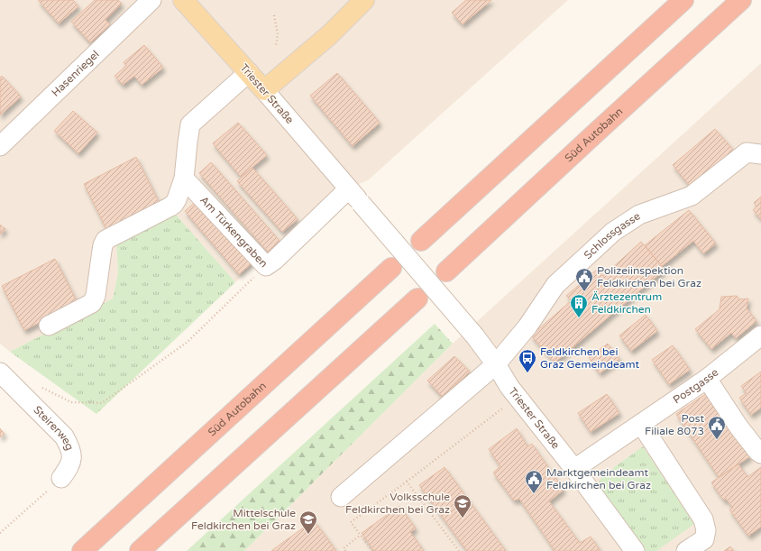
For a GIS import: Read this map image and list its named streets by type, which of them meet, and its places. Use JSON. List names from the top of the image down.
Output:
{
  "streets": {
    "highway": ["Süd Autobahn"],
    "main road": ["Triester Straße"],
    "street": [
      "Hasenriegel",
      "Am Türkengraben",
      "Schlossgasse",
      "Postgasse",
      "Steirerweg"
    ]
  },
  "crossings": [
    ["Triester Straße", "Am Türkengraben"],
    ["Triester Straße", "Schlossgasse"],
    ["Triester Straße", "Postgasse"]
  ],
  "places": {
    "public building": ["Polizeiinspektion Feldkirchen bei Graz", "Post Filiale 8073", "Marktgemeindeamt Feldkirchen bei Graz"],
    "building": ["Ärztezentrum Feldkirchen"],
    "bus stop": ["Feldkirchen bei Graz Gemeindeamt"],
    "school or university": ["Volksschule Feldkirchen bei Graz", "Mittelschule Feldkirchen bei Graz"]
  }
}
